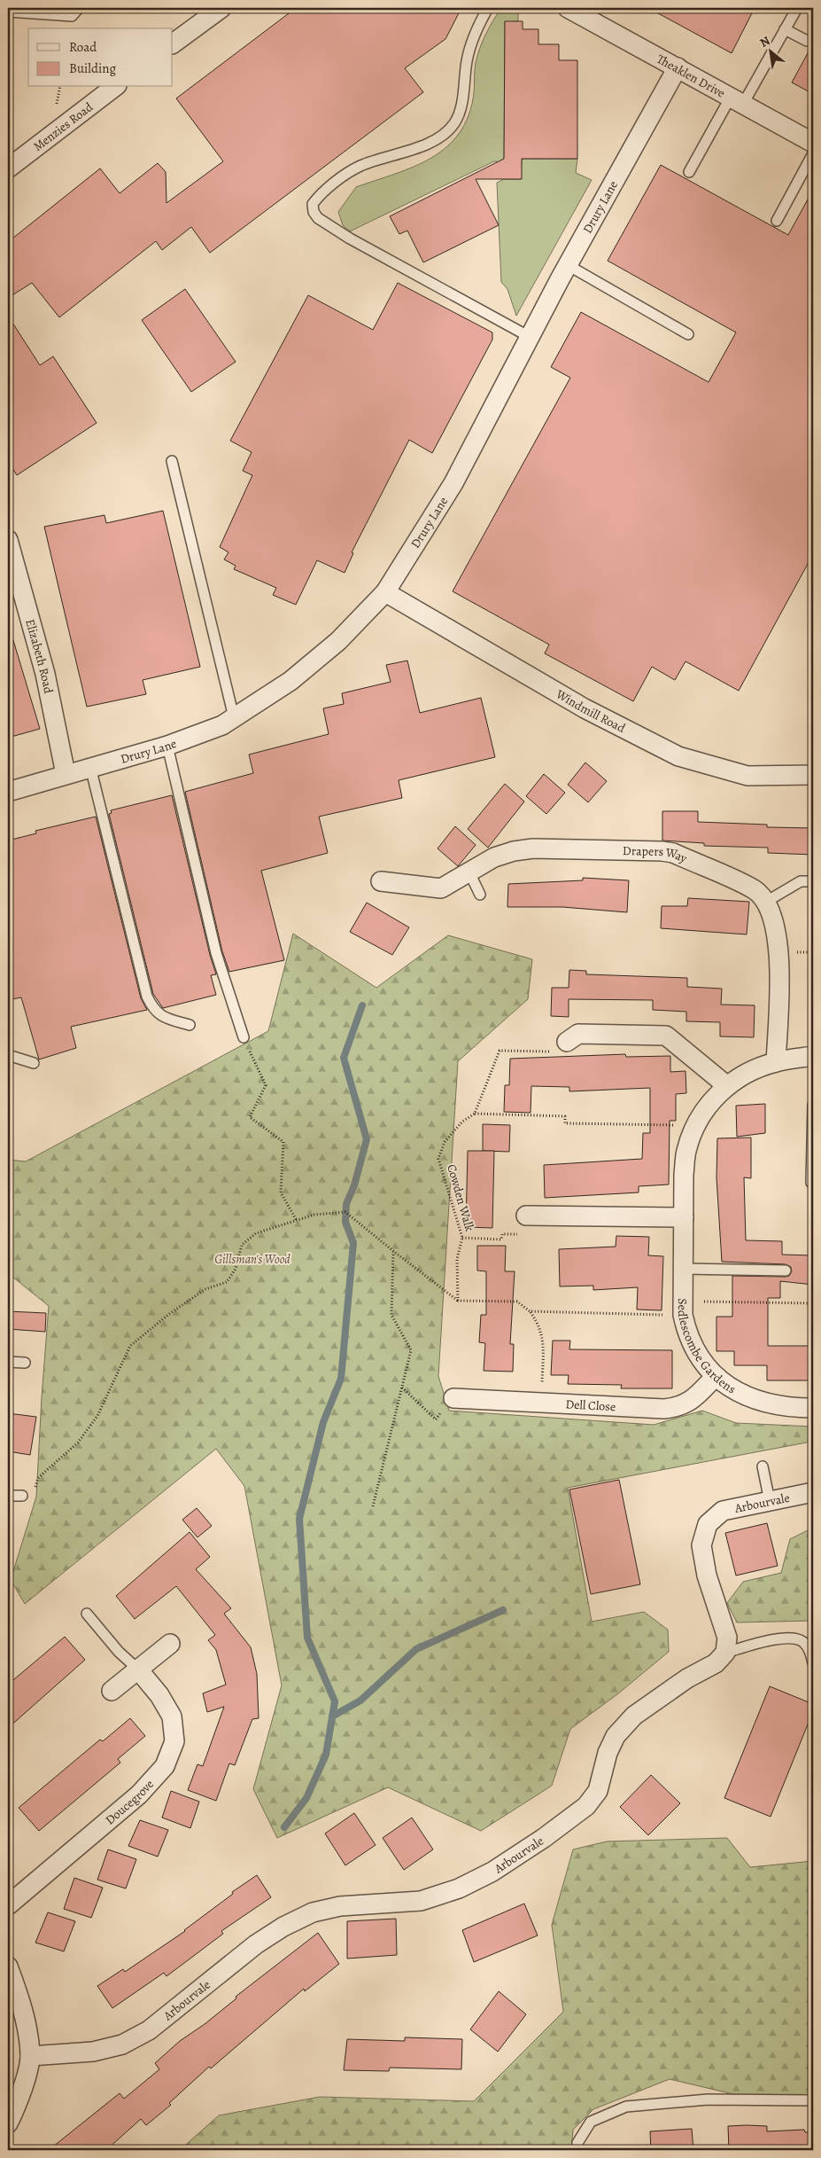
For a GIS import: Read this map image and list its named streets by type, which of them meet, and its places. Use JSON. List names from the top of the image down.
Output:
{
  "streets": {
    "street": [
      "Theaklen Drive",
      "Menzies Road",
      "Drury Lane",
      "Elizabeth Road",
      "Windmill Road",
      "Drapers Way",
      "Sedlescombe Gardens",
      "Dell Close",
      "Arbourvale",
      "Doucegrove"
    ],
    "path": ["Cowden Walk"]
  },
  "crossings": [
    ["Theaklen Drive", "Drury Lane"],
    ["Drury Lane", "Elizabeth Road"],
    ["Drury Lane", "Windmill Road"],
    ["Drapers Way", "Sedlescombe Gardens"],
    ["Sedlescombe Gardens", "Dell Close"]
  ],
  "parks": ["Gillsman's Wood"],
  "legend": ["Road", "Building"],
  "north": "top left"
}
